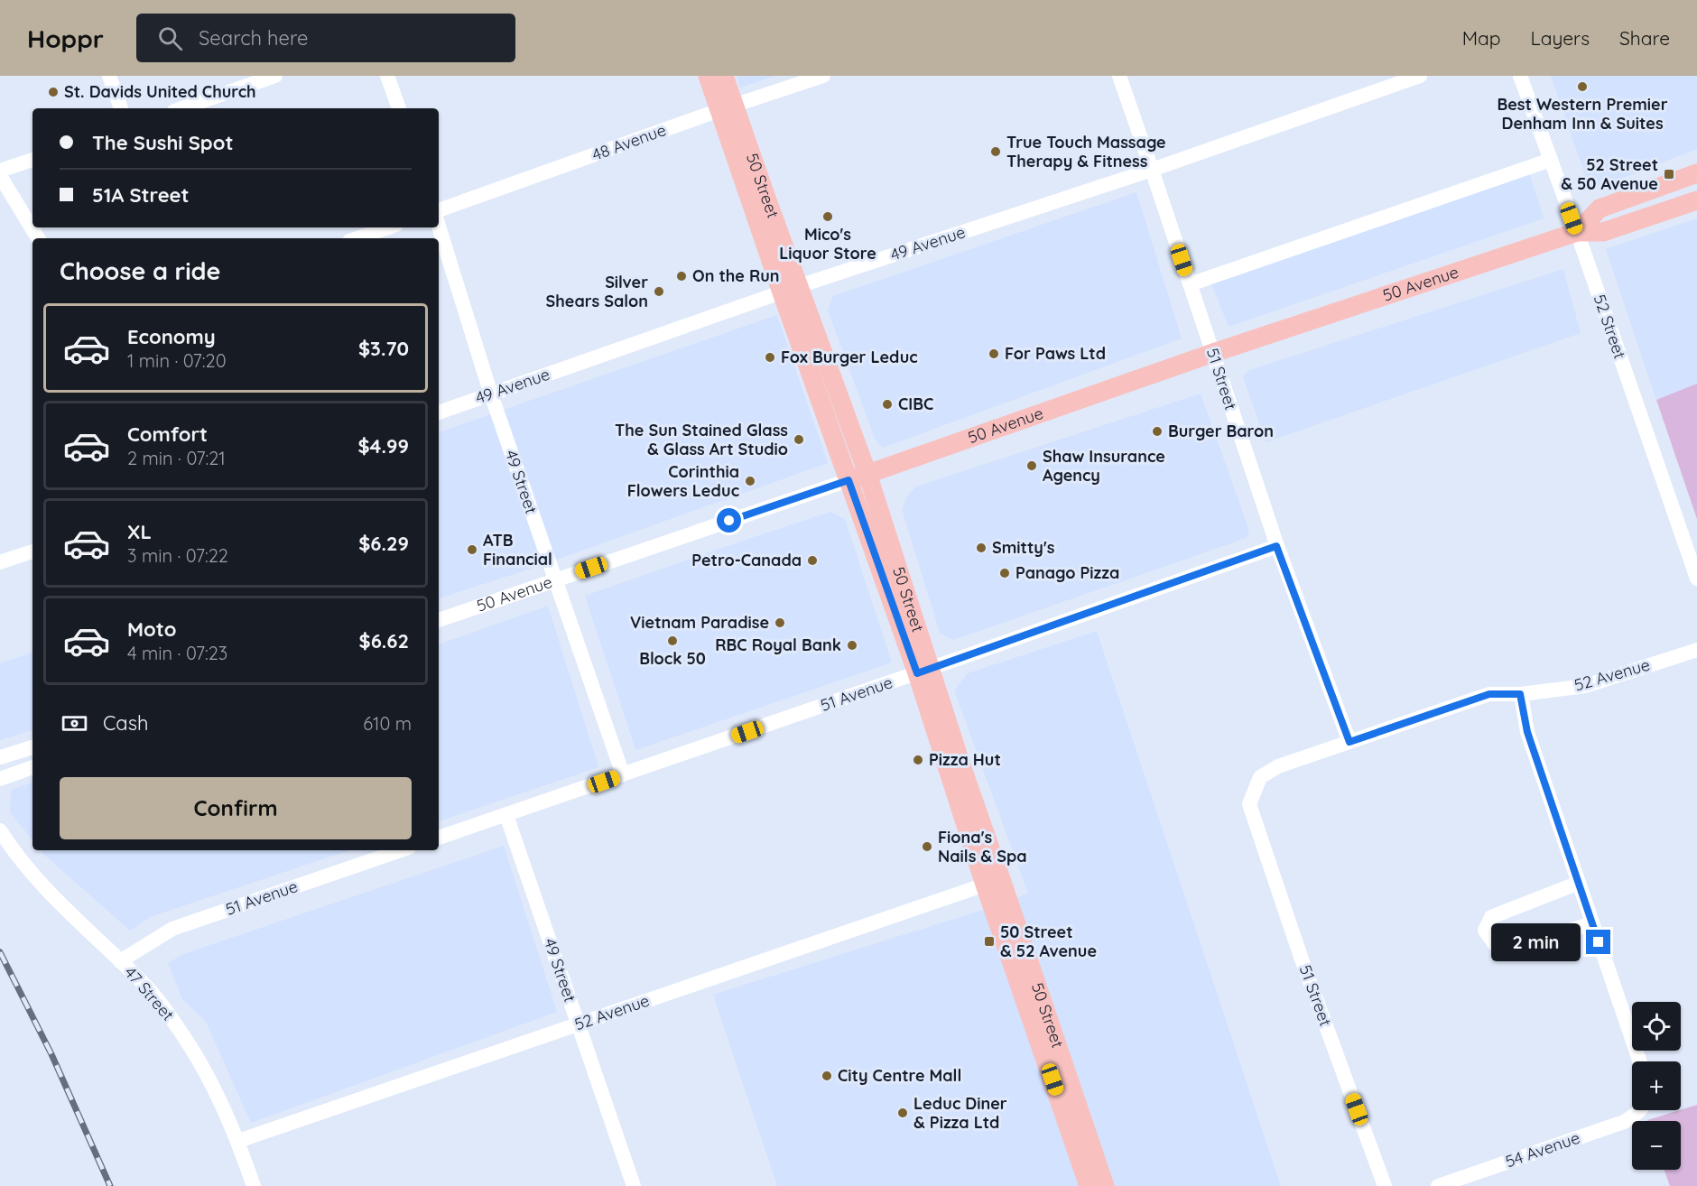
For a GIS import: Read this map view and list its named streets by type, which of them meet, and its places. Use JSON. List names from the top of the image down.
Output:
{
  "streets": {
    "main road": ["50 Street", "50 Avenue"],
    "street": [
      "48 Avenue",
      "49 Avenue",
      "52 Street",
      "51 Street",
      "49 Street",
      "52 Avenue",
      "51 Avenue",
      "47 Street",
      "54 Avenue"
    ]
  },
  "crossings": [
    ["48 Avenue", "50 Street"],
    ["50 Street", "49 Avenue"],
    ["50 Street", "50 Avenue"],
    ["50 Street", "52 Avenue"],
    ["50 Street", "51 Avenue"],
    ["49 Avenue", "51 Street"],
    ["49 Avenue", "49 Street"],
    ["50 Avenue", "52 Street"],
    ["50 Avenue", "51 Street"],
    ["50 Avenue", "49 Street"],
    ["51 Street", "52 Avenue"],
    ["51 Street", "51 Avenue"],
    ["49 Street", "52 Avenue"],
    ["49 Street", "51 Avenue"],
    ["52 Avenue", "47 Street"],
    ["51 Avenue", "47 Street"]
  ],
  "places": {
    "other": [
      "Best Western Premier Denham Inn & Suites",
      "St. Davids United Church",
      "True Touch Massage Therapy & Fitness",
      "Mico's Liquor Store",
      "On the Run",
      "Silver Shears Salon",
      "For Paws Ltd",
      "Fox Burger Leduc",
      "CIBC",
      "Burger Baron",
      "The Sun Stained Glass & Glass Art Studio",
      "Shaw Insurance Agency",
      "Corinthia Flowers Leduc",
      "Smitty's",
      "ATB Financial",
      "Petro-Canada",
      "Panago Pizza",
      "Vietnam Paradise",
      "Block 50",
      "RBC Royal Bank",
      "Pizza Hut",
      "Fiona's Nails & Spa",
      "City Centre Mall",
      "Leduc Diner & Pizza Ltd"
    ],
    "transit": ["52 Street & 50 Avenue", "50 Street & 52 Avenue"]
  },
  "page": {
    "header": "Hoppr",
    "search": "Search here",
    "nav": ["Map", "Layers", "Share"],
    "banner": ["The Sushi Spot", "51A Street"],
    "heading": "Choose a ride",
    "list": [
      {
        "name": "Economy",
        "note": "1 min · 07:20",
        "value": "$3.70"
      },
      {
        "name": "Comfort",
        "note": "2 min · 07:21",
        "value": "$4.99"
      },
      {
        "name": "XL",
        "note": "3 min · 07:22",
        "value": "$6.29"
      },
      {
        "name": "Moto",
        "note": "4 min · 07:23",
        "value": "$6.62"
      }
    ],
    "pay": ["Cash", "610 m"],
    "buttons": "Confirm",
    "bubble": "2 min",
    "map_buttons": ["+", "−"]
  }
}
